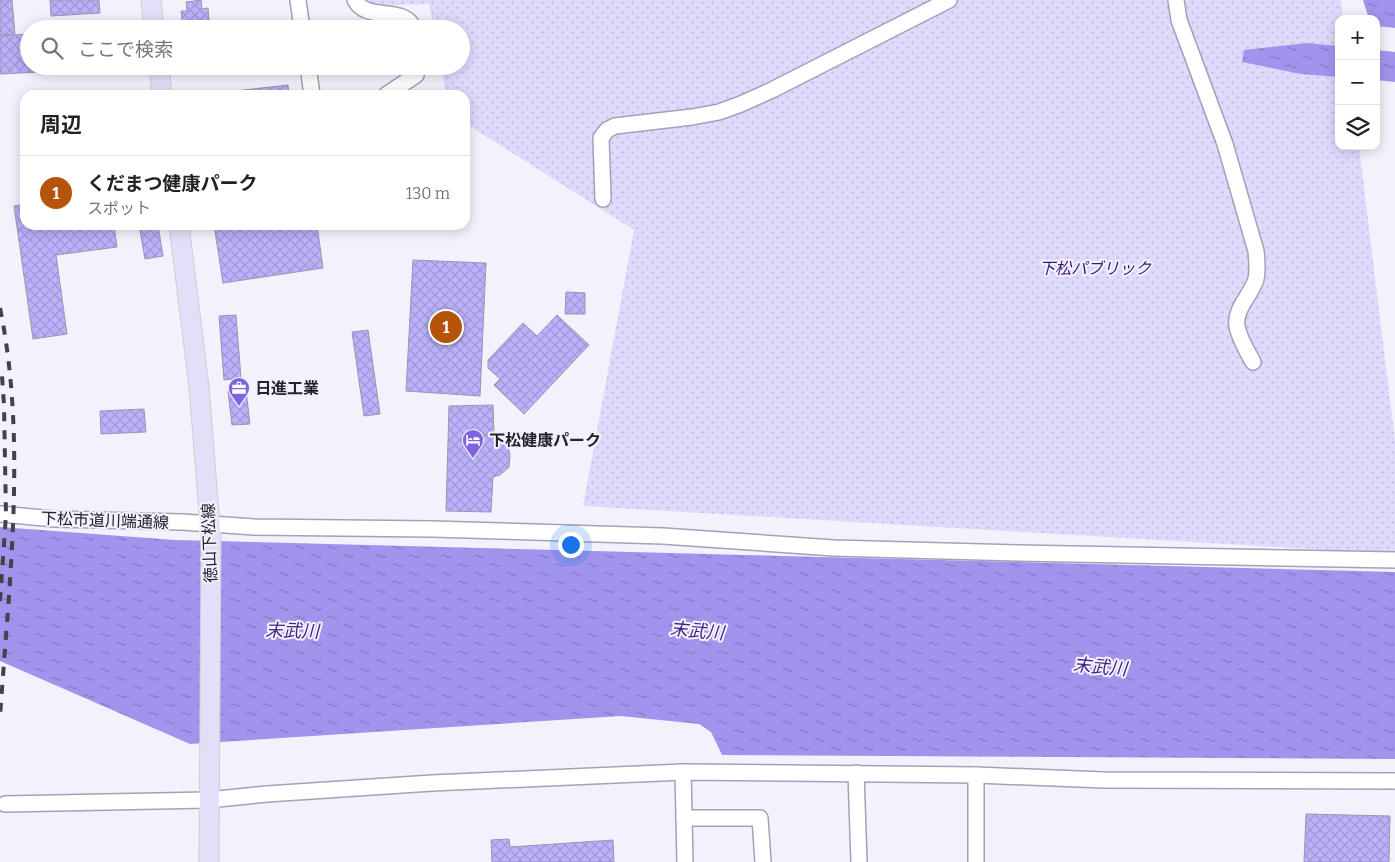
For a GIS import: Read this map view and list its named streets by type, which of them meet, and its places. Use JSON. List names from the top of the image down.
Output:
{
  "streets": {
    "main road": ["徳山下松線"],
    "street": ["下松市道川端通線"]
  },
  "crossings": [
    ["下松市道川端通線", "徳山下松線"]
  ],
  "water": ["末武川"],
  "parks": ["下松パブリック"],
  "places": {
    "office": ["日進工業"],
    "hotel": ["下松健康パーク"]
  },
  "page": {
    "map_buttons": ["+", "−"],
    "search": "ここで検索",
    "heading": "周辺",
    "list": [
      {
        "mark": "1",
        "name": "くだまつ健康パーク",
        "note": "スポット",
        "value": "130 m"
      }
    ],
    "pins": "1"
  }
}
